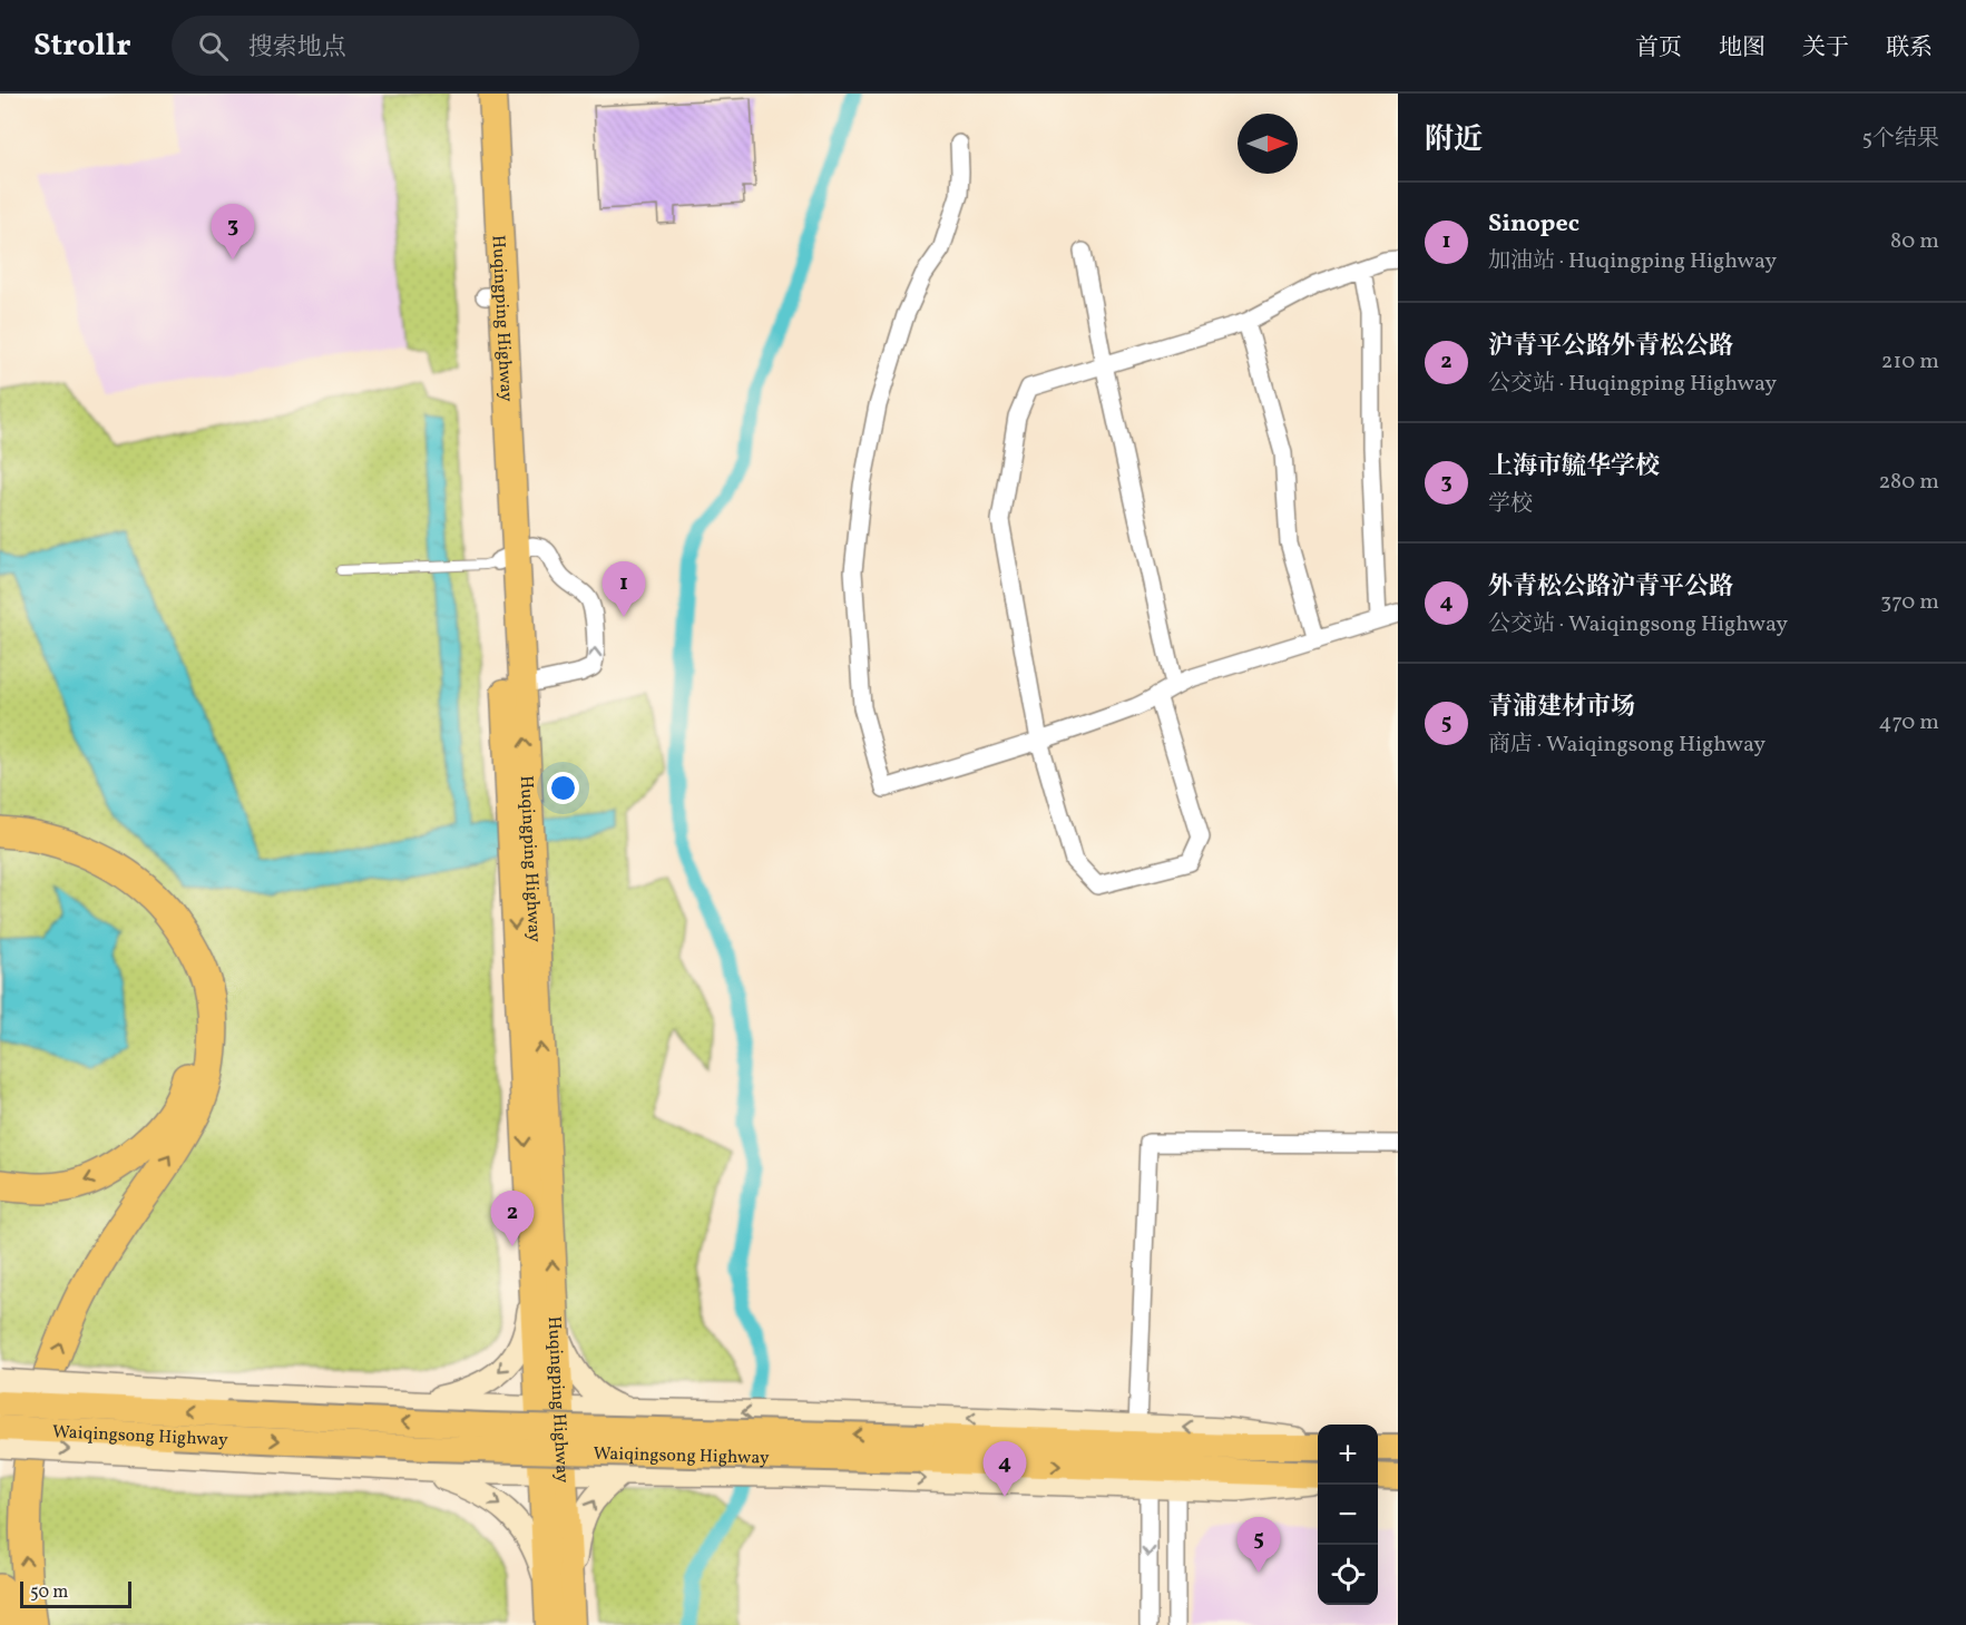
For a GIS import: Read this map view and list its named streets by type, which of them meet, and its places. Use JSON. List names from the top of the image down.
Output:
{
  "streets": {
    "highway": ["Huqingping Highway"],
    "main road": ["Waiqingsong Highway"]
  },
  "scale_bar": "50 m",
  "north": "right",
  "page": {
    "header": "Strollr",
    "search": "搜索地点",
    "nav": [
      "首页",
      "地图",
      "关于",
      "联系"
    ],
    "heading": ["附近", "5个结果"],
    "list": [
      {
        "mark": "1",
        "name": "Sinopec",
        "note": "加油站 · Huqingping Highway",
        "value": "80 m"
      },
      {
        "mark": "2",
        "name": "沪青平公路外青松公路",
        "note": "公交站 · Huqingping Highway",
        "value": "210 m"
      },
      {
        "mark": "3",
        "name": "上海市毓华学校",
        "note": "学校",
        "value": "280 m"
      },
      {
        "mark": "4",
        "name": "外青松公路沪青平公路",
        "note": "公交站 · Waiqingsong Highway",
        "value": "370 m"
      },
      {
        "mark": "5",
        "name": "青浦建材市场",
        "note": "商店 · Waiqingsong Highway",
        "value": "470 m"
      }
    ],
    "pins": [
      "3",
      "1",
      "2",
      "4",
      "5"
    ],
    "map_buttons": ["+", "−"],
    "scale": "50 m"
  }
}
